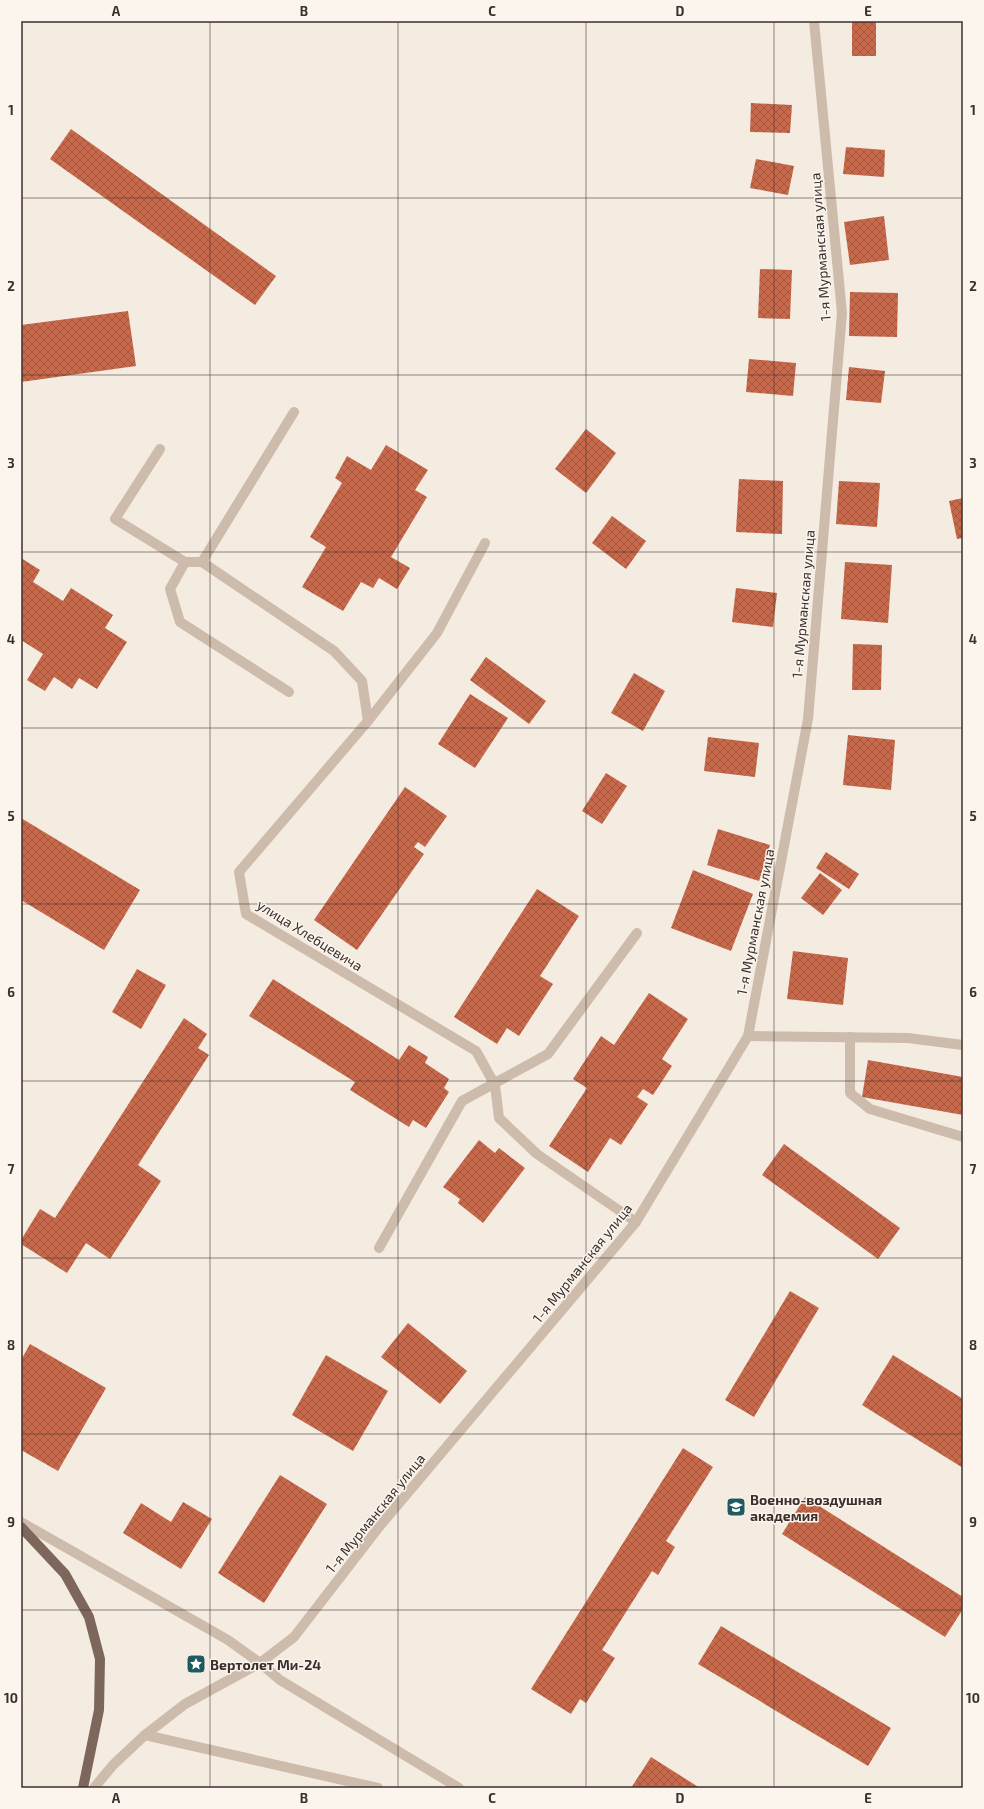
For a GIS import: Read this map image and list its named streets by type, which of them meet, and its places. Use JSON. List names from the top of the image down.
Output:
{
  "streets": {
    "street": ["1-я Мурманская улица", "улица Хлебцевича"]
  },
  "crossings": [
    ["1-я Мурманская улица", "улица Хлебцевича"]
  ],
  "places": {
    "school or university": ["Военно-воздушная академия"],
    "place": ["Вертолет Ми-24"]
  },
  "grid": {
    "columns": [
      "A",
      "B",
      "C",
      "D",
      "E"
    ],
    "rows": [
      "1",
      "2",
      "3",
      "4",
      "5",
      "6",
      "7",
      "8",
      "9",
      "10"
    ]
  }
}
